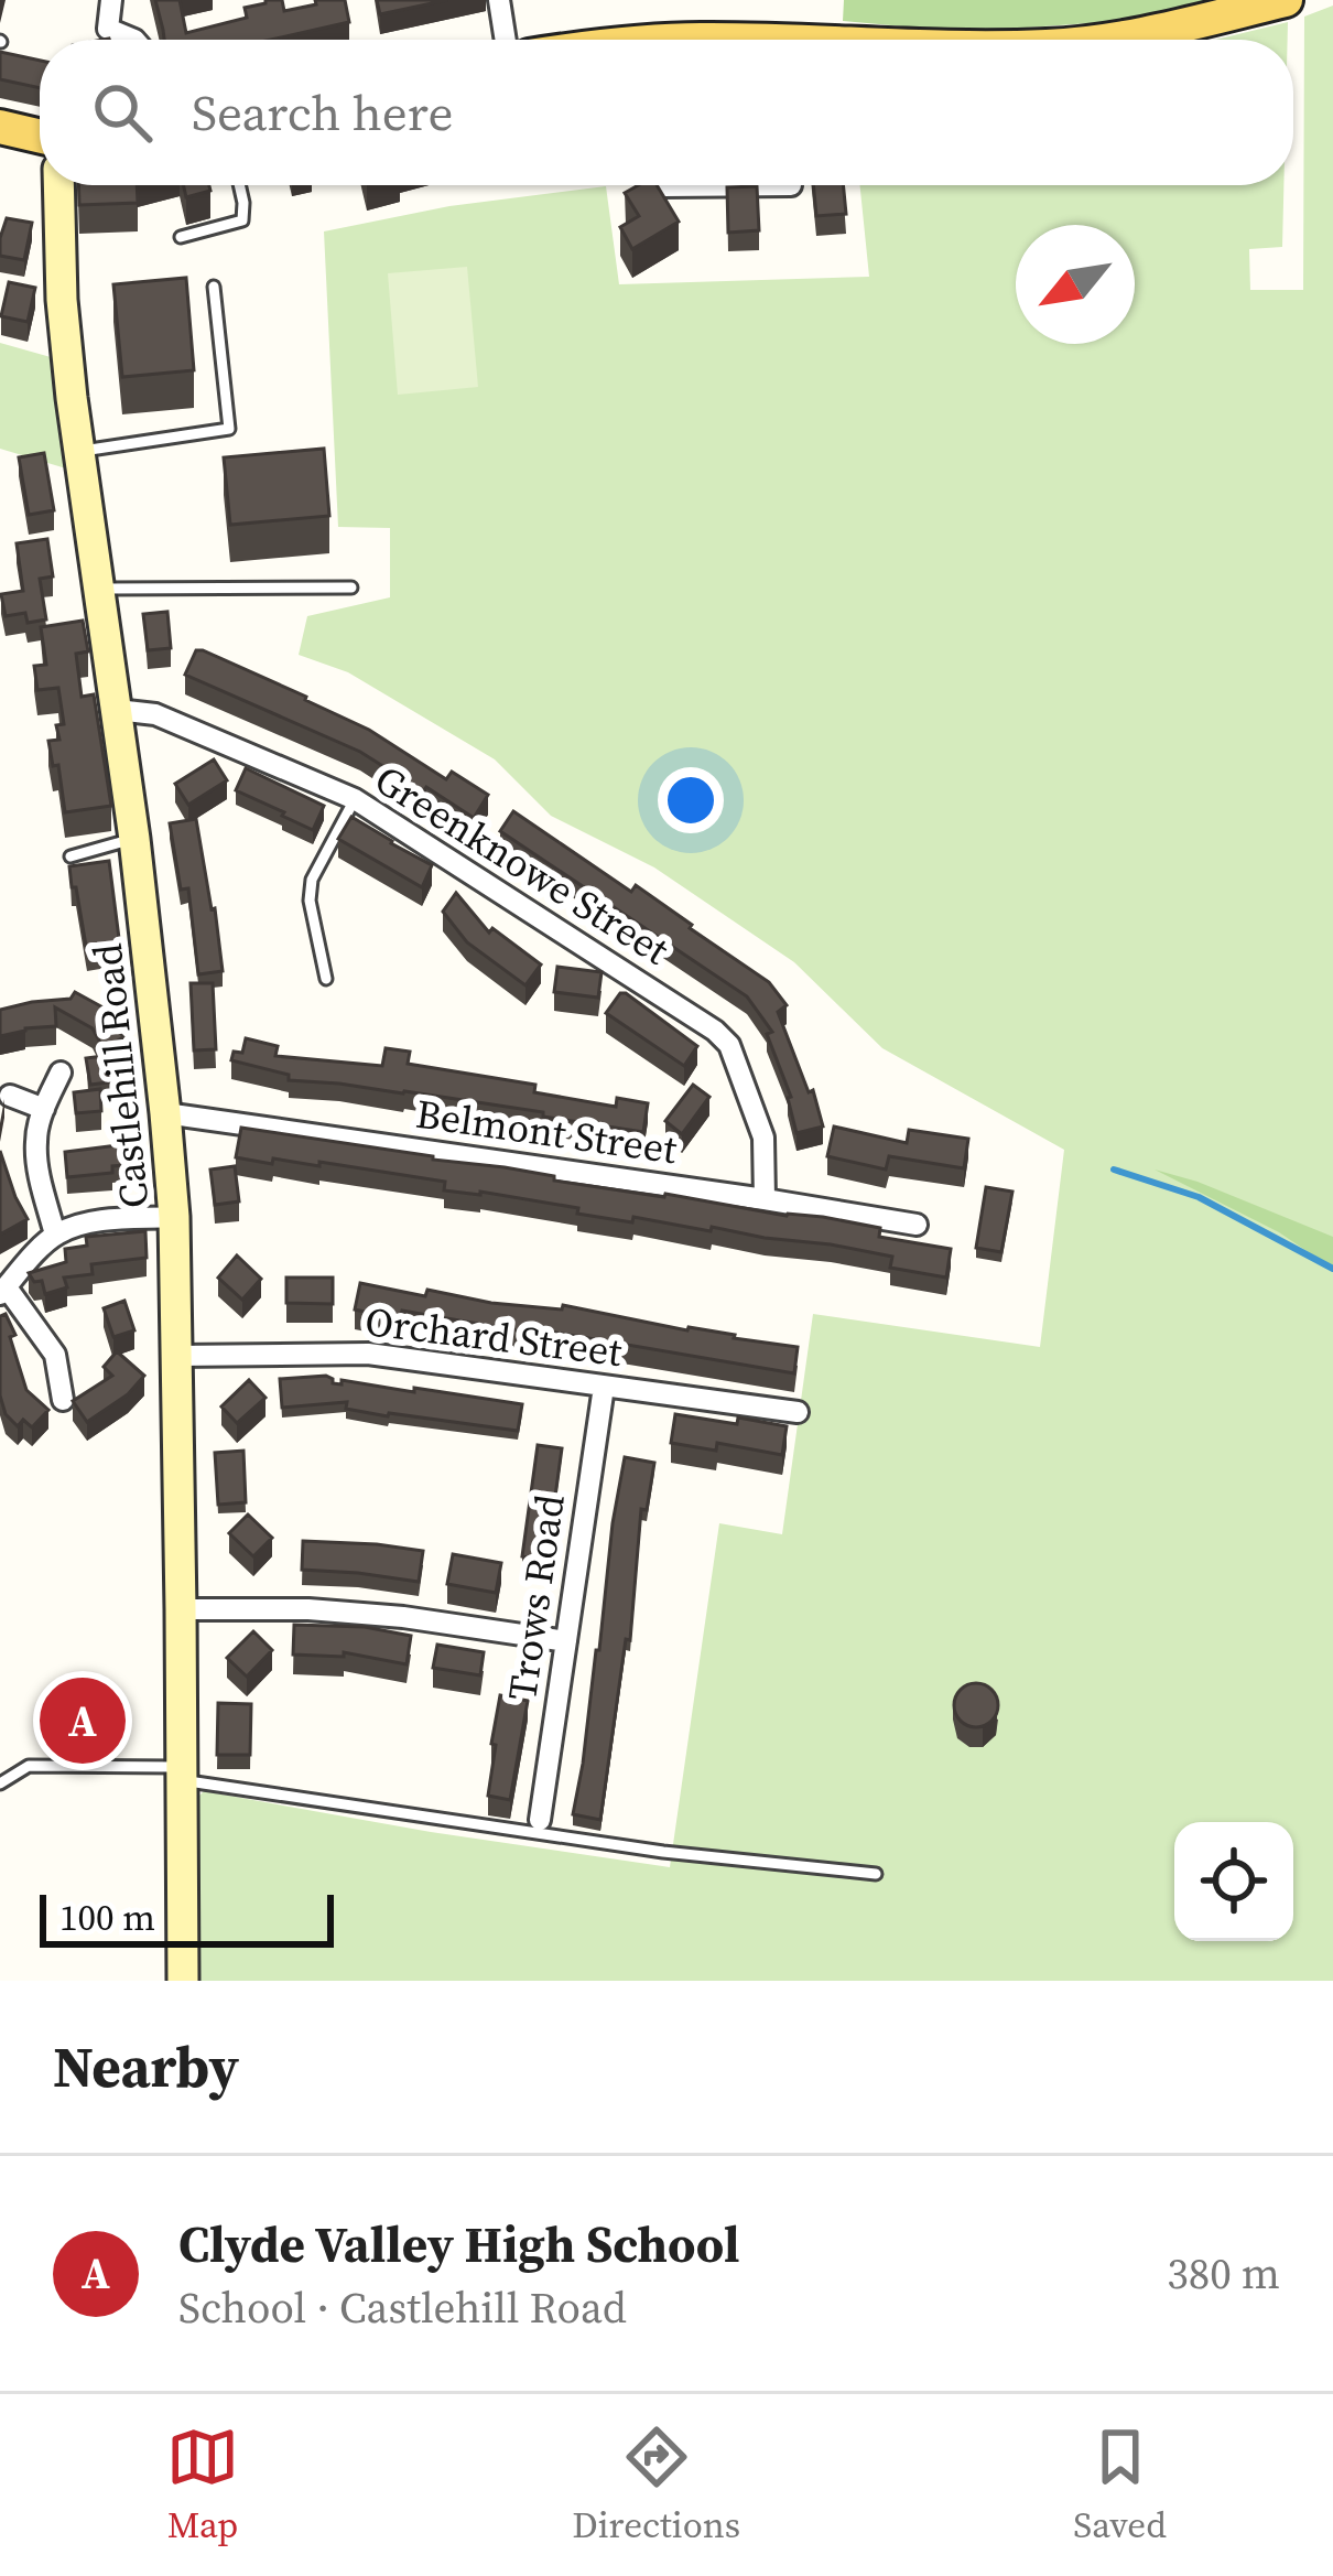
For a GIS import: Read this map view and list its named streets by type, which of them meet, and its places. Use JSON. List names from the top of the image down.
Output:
{
  "streets": {
    "main road": ["Castlehill Road"],
    "street": [
      "Greenknowe Street",
      "Belmont Street",
      "Orchard Street",
      "Trows Road"
    ]
  },
  "crossings": [
    ["Greenknowe Street", "Castlehill Road"],
    ["Greenknowe Street", "Belmont Street"],
    ["Castlehill Road", "Belmont Street"],
    ["Castlehill Road", "Orchard Street"],
    ["Orchard Street", "Trows Road"]
  ],
  "scale_bar": "100 m",
  "north": "bottom left",
  "page": {
    "search": "Search here",
    "pins": "A",
    "scale": "100 m",
    "heading": "Nearby",
    "list": [
      {
        "mark": "A",
        "name": "Clyde Valley High School",
        "note": "School · Castlehill Road",
        "value": "380 m"
      }
    ],
    "nav": ["Map", "Directions", "Saved"]
  }
}
